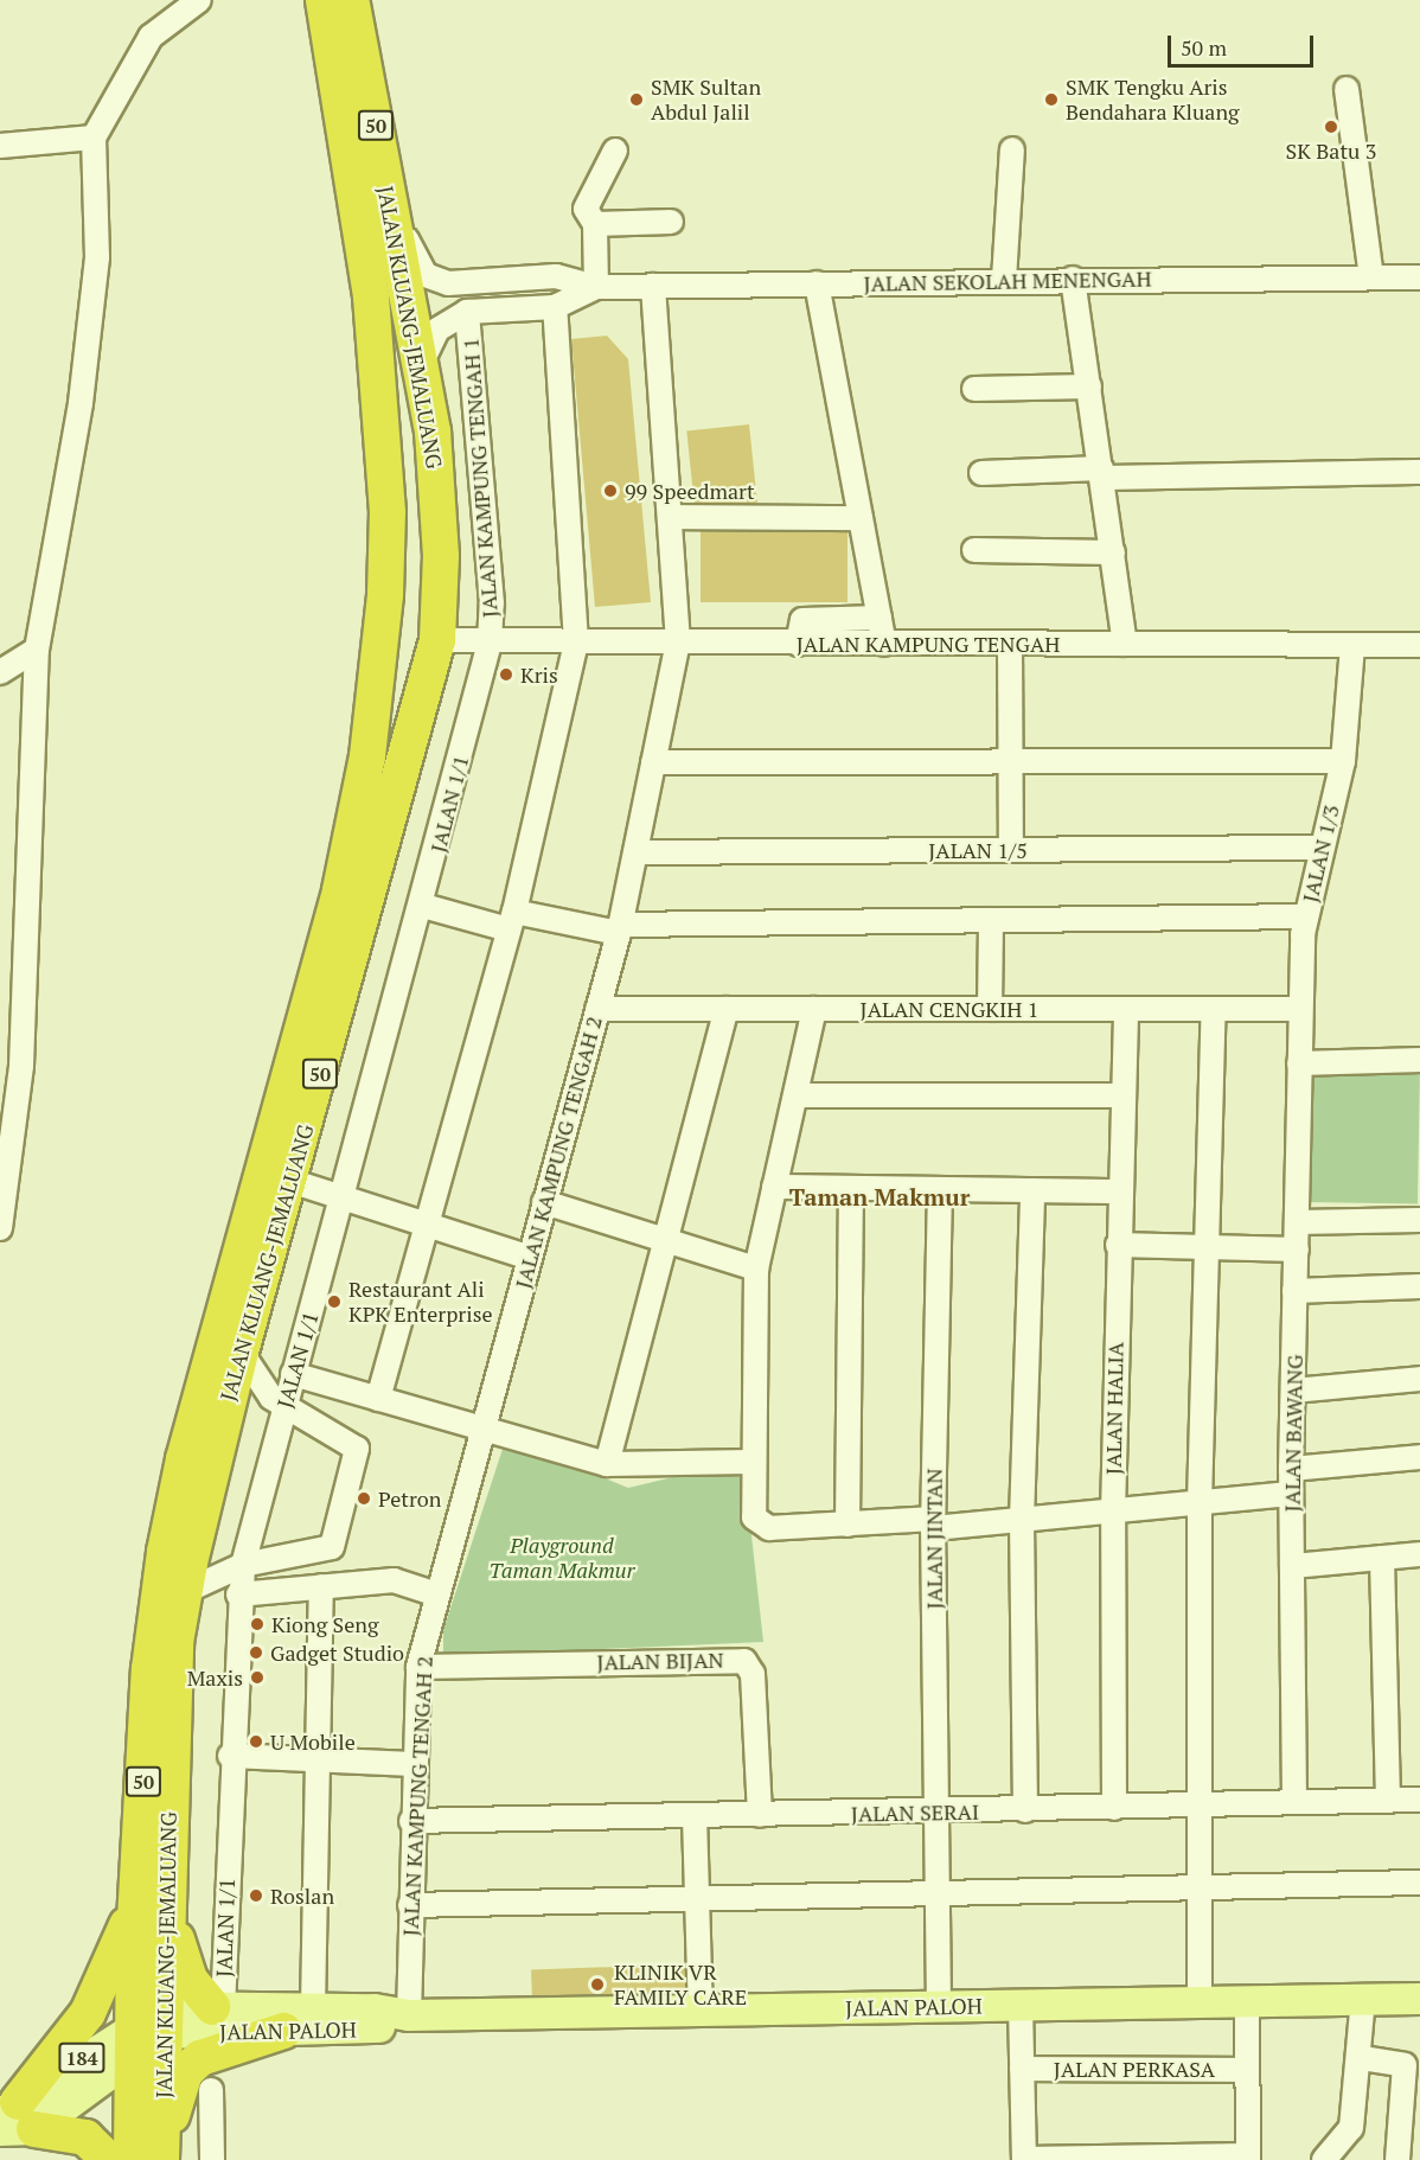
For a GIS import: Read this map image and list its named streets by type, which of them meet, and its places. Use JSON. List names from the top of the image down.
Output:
{
  "streets": {
    "highway": ["50", "JALAN KLUANG-JEMALUANG"],
    "main road": ["JALAN PALOH", "184"],
    "street": [
      "JALAN SEKOLAH MENENGAH",
      "JALAN KAMPUNG TENGAH 1",
      "JALAN KAMPUNG TENGAH",
      "JALAN 1/1",
      "JALAN 1/5",
      "JALAN 1/3",
      "JALAN CENGKIH 1",
      "JALAN KAMPUNG TENGAH 2",
      "JALAN HALIA",
      "JALAN BAWANG",
      "JALAN JINTAN",
      "JALAN BIJAN",
      "JALAN SERAI",
      "JALAN PERKASA"
    ]
  },
  "crossings": [
    ["JALAN SEKOLAH MENENGAH", "JALAN KLUANG-JEMALUANG"],
    ["JALAN SEKOLAH MENENGAH", "JALAN KAMPUNG TENGAH 1"],
    ["JALAN SEKOLAH MENENGAH", "JALAN KAMPUNG TENGAH 2"],
    ["JALAN KLUANG-JEMALUANG", "JALAN KAMPUNG TENGAH"],
    ["JALAN KLUANG-JEMALUANG", "JALAN PALOH"],
    ["JALAN KLUANG-JEMALUANG", "184"],
    ["JALAN KAMPUNG TENGAH 1", "JALAN KAMPUNG TENGAH"],
    ["JALAN KAMPUNG TENGAH 1", "JALAN 1/1"],
    ["JALAN KAMPUNG TENGAH", "JALAN 1/1"],
    ["JALAN KAMPUNG TENGAH", "JALAN 1/3"],
    ["JALAN KAMPUNG TENGAH", "JALAN KAMPUNG TENGAH 2"],
    ["JALAN 1/1", "JALAN PALOH"],
    ["JALAN 1/5", "JALAN 1/3"],
    ["JALAN 1/5", "JALAN KAMPUNG TENGAH 2"],
    ["JALAN 1/3", "JALAN CENGKIH 1"],
    ["JALAN 1/3", "JALAN BAWANG"],
    ["JALAN CENGKIH 1", "JALAN KAMPUNG TENGAH 2"],
    ["JALAN CENGKIH 1", "JALAN HALIA"],
    ["JALAN KAMPUNG TENGAH 2", "JALAN BIJAN"],
    ["JALAN KAMPUNG TENGAH 2", "JALAN SERAI"],
    ["JALAN KAMPUNG TENGAH 2", "JALAN PALOH"],
    ["JALAN HALIA", "JALAN SERAI"],
    ["JALAN BAWANG", "JALAN SERAI"],
    ["JALAN JINTAN", "JALAN SERAI"],
    ["JALAN JINTAN", "JALAN PALOH"],
    ["JALAN BIJAN", "JALAN SERAI"],
    ["JALAN PALOH", "184"]
  ],
  "districts": ["Taman Makmur"],
  "parks": ["Playground Taman Makmur"],
  "places": [
    "SMK Sultan Abdul Jalil",
    "SMK Tengku Aris Bendahara Kluang",
    "SK Batu 3",
    "99 Speedmart",
    "Kris",
    "Restaurant Ali KPK Enterprise",
    "Petron",
    "Kiong Seng",
    "Gadget Studio",
    "Maxis",
    "U Mobile",
    "Roslan",
    "KLINIK VR FAMILY CARE"
  ],
  "scale_bar": "50 m"
}
